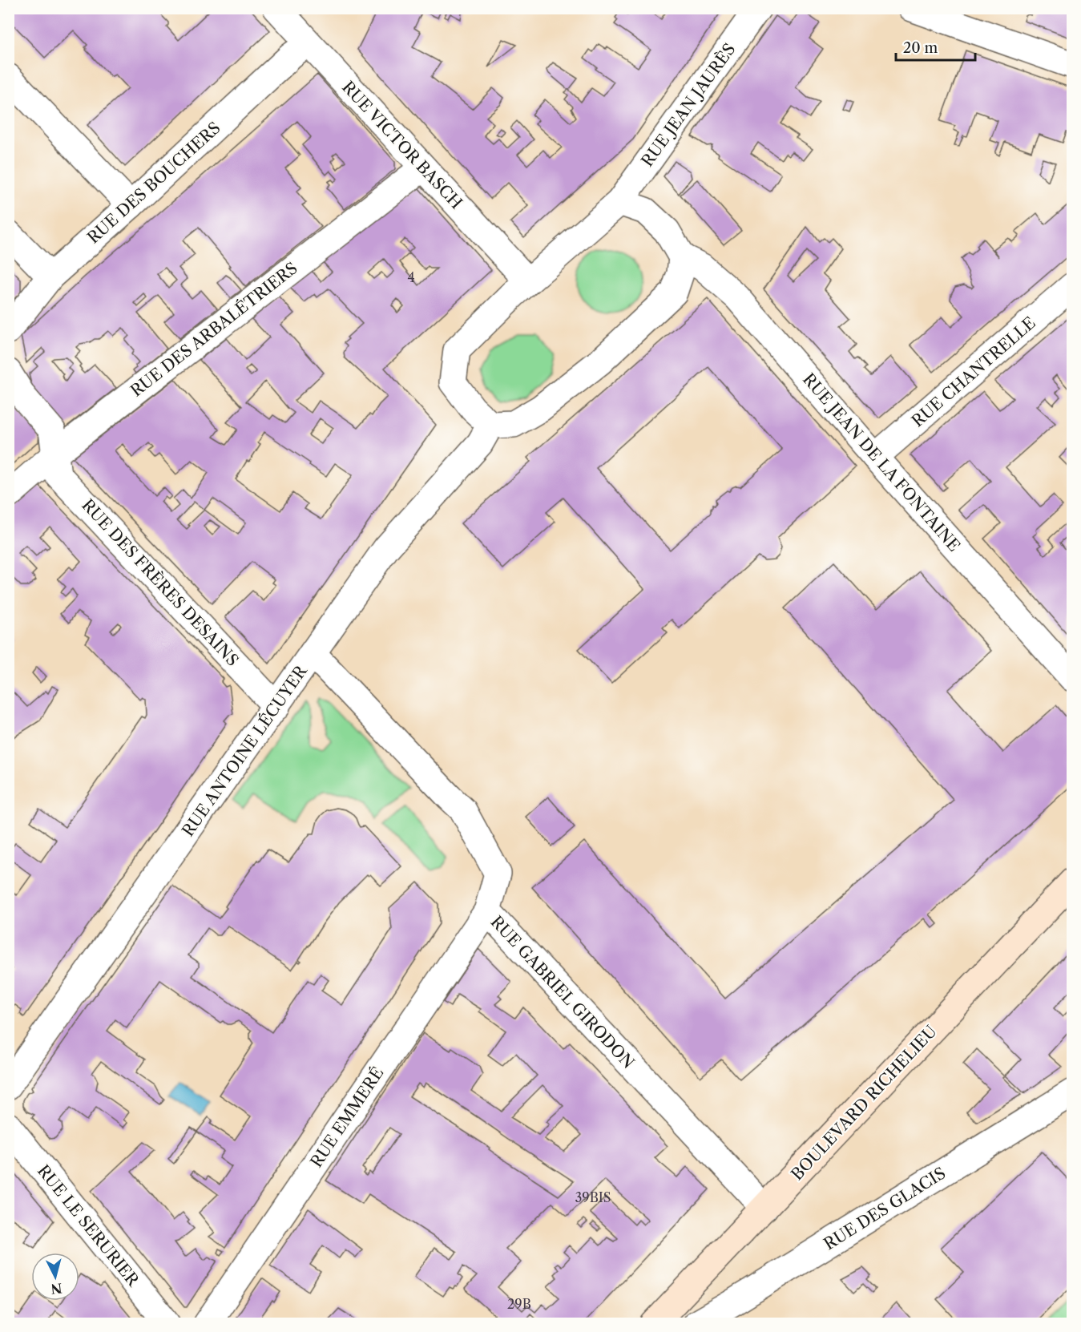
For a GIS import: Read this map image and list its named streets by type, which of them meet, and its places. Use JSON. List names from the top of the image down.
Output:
{
  "streets": {
    "main road": ["BOULEVARD RICHELIEU"],
    "street": [
      "RUE JEAN JAURÈS",
      "RUE VICTOR BASCH",
      "RUE DES BOUCHERS",
      "RUE DES ARBALÉTRIERS",
      "RUE CHANTRELLE",
      "RUE JEAN DE LA FONTAINE",
      "RUE DES FRÈRES DESAINS",
      "RUE ANTOINE LÉCUYER",
      "RUE GABRIEL GIRODON",
      "RUE EMMERÉ",
      "RUE DES GLACIS",
      "RUE LE SERURIER"
    ]
  },
  "crossings": [
    ["RUE JEAN JAURÈS", "RUE VICTOR BASCH"],
    ["RUE JEAN JAURÈS", "RUE ANTOINE LÉCUYER"],
    ["RUE VICTOR BASCH", "RUE DES BOUCHERS"],
    ["RUE VICTOR BASCH", "RUE DES ARBALÉTRIERS"],
    ["RUE DES ARBALÉTRIERS", "RUE DES FRÈRES DESAINS"],
    ["RUE CHANTRELLE", "RUE JEAN DE LA FONTAINE"],
    ["RUE DES FRÈRES DESAINS", "RUE ANTOINE LÉCUYER"],
    ["RUE ANTOINE LÉCUYER", "RUE GABRIEL GIRODON"],
    ["RUE GABRIEL GIRODON", "BOULEVARD RICHELIEU"],
    ["RUE GABRIEL GIRODON", "RUE EMMERÉ"]
  ],
  "house_numbers": ["4", "39BIS", "29B"],
  "scale_bar": "20 m",
  "north": "bottom"
}
